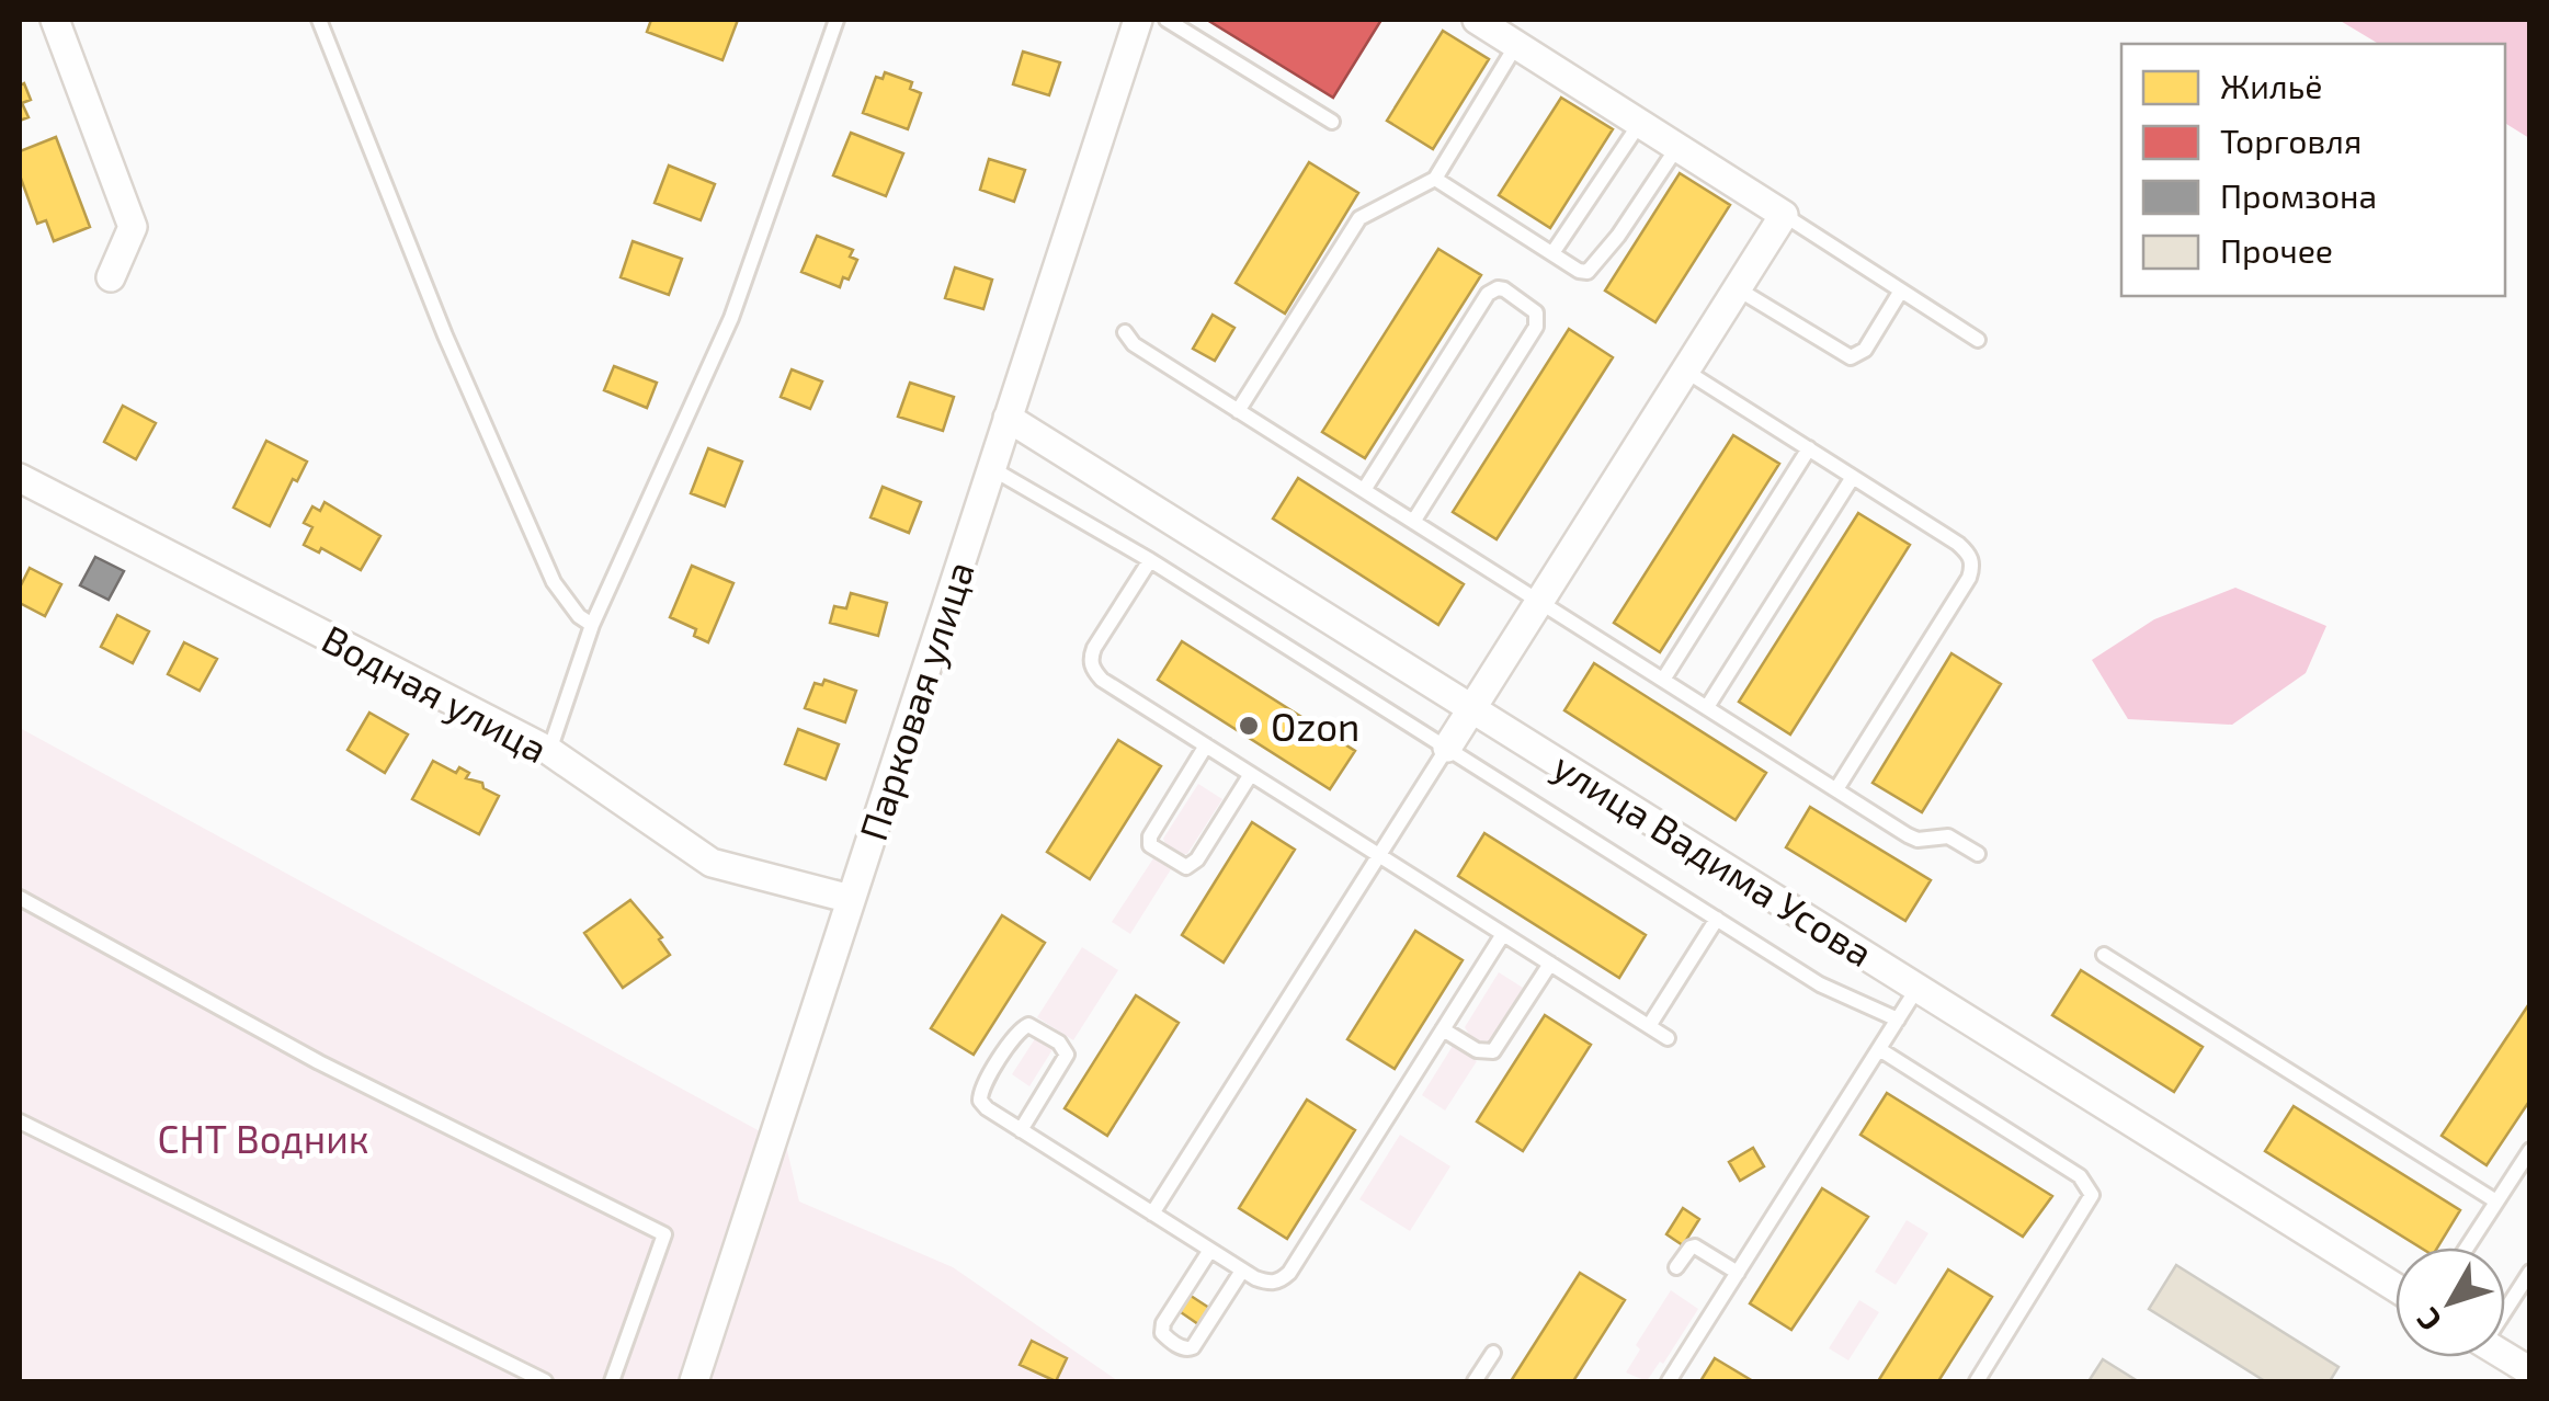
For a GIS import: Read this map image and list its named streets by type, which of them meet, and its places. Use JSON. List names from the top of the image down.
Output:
{
  "streets": {
    "street": ["Водная улица", "Парковая улица", "улица Вадима Усова"]
  },
  "crossings": [
    ["Водная улица", "Парковая улица"],
    ["Парковая улица", "улица Вадима Усова"]
  ],
  "parks": ["СНТ Водник"],
  "places": ["Ozon"],
  "legend": [
    "Жильё",
    "Торговля",
    "Промзона",
    "Прочее"
  ],
  "north": "bottom left"
}
